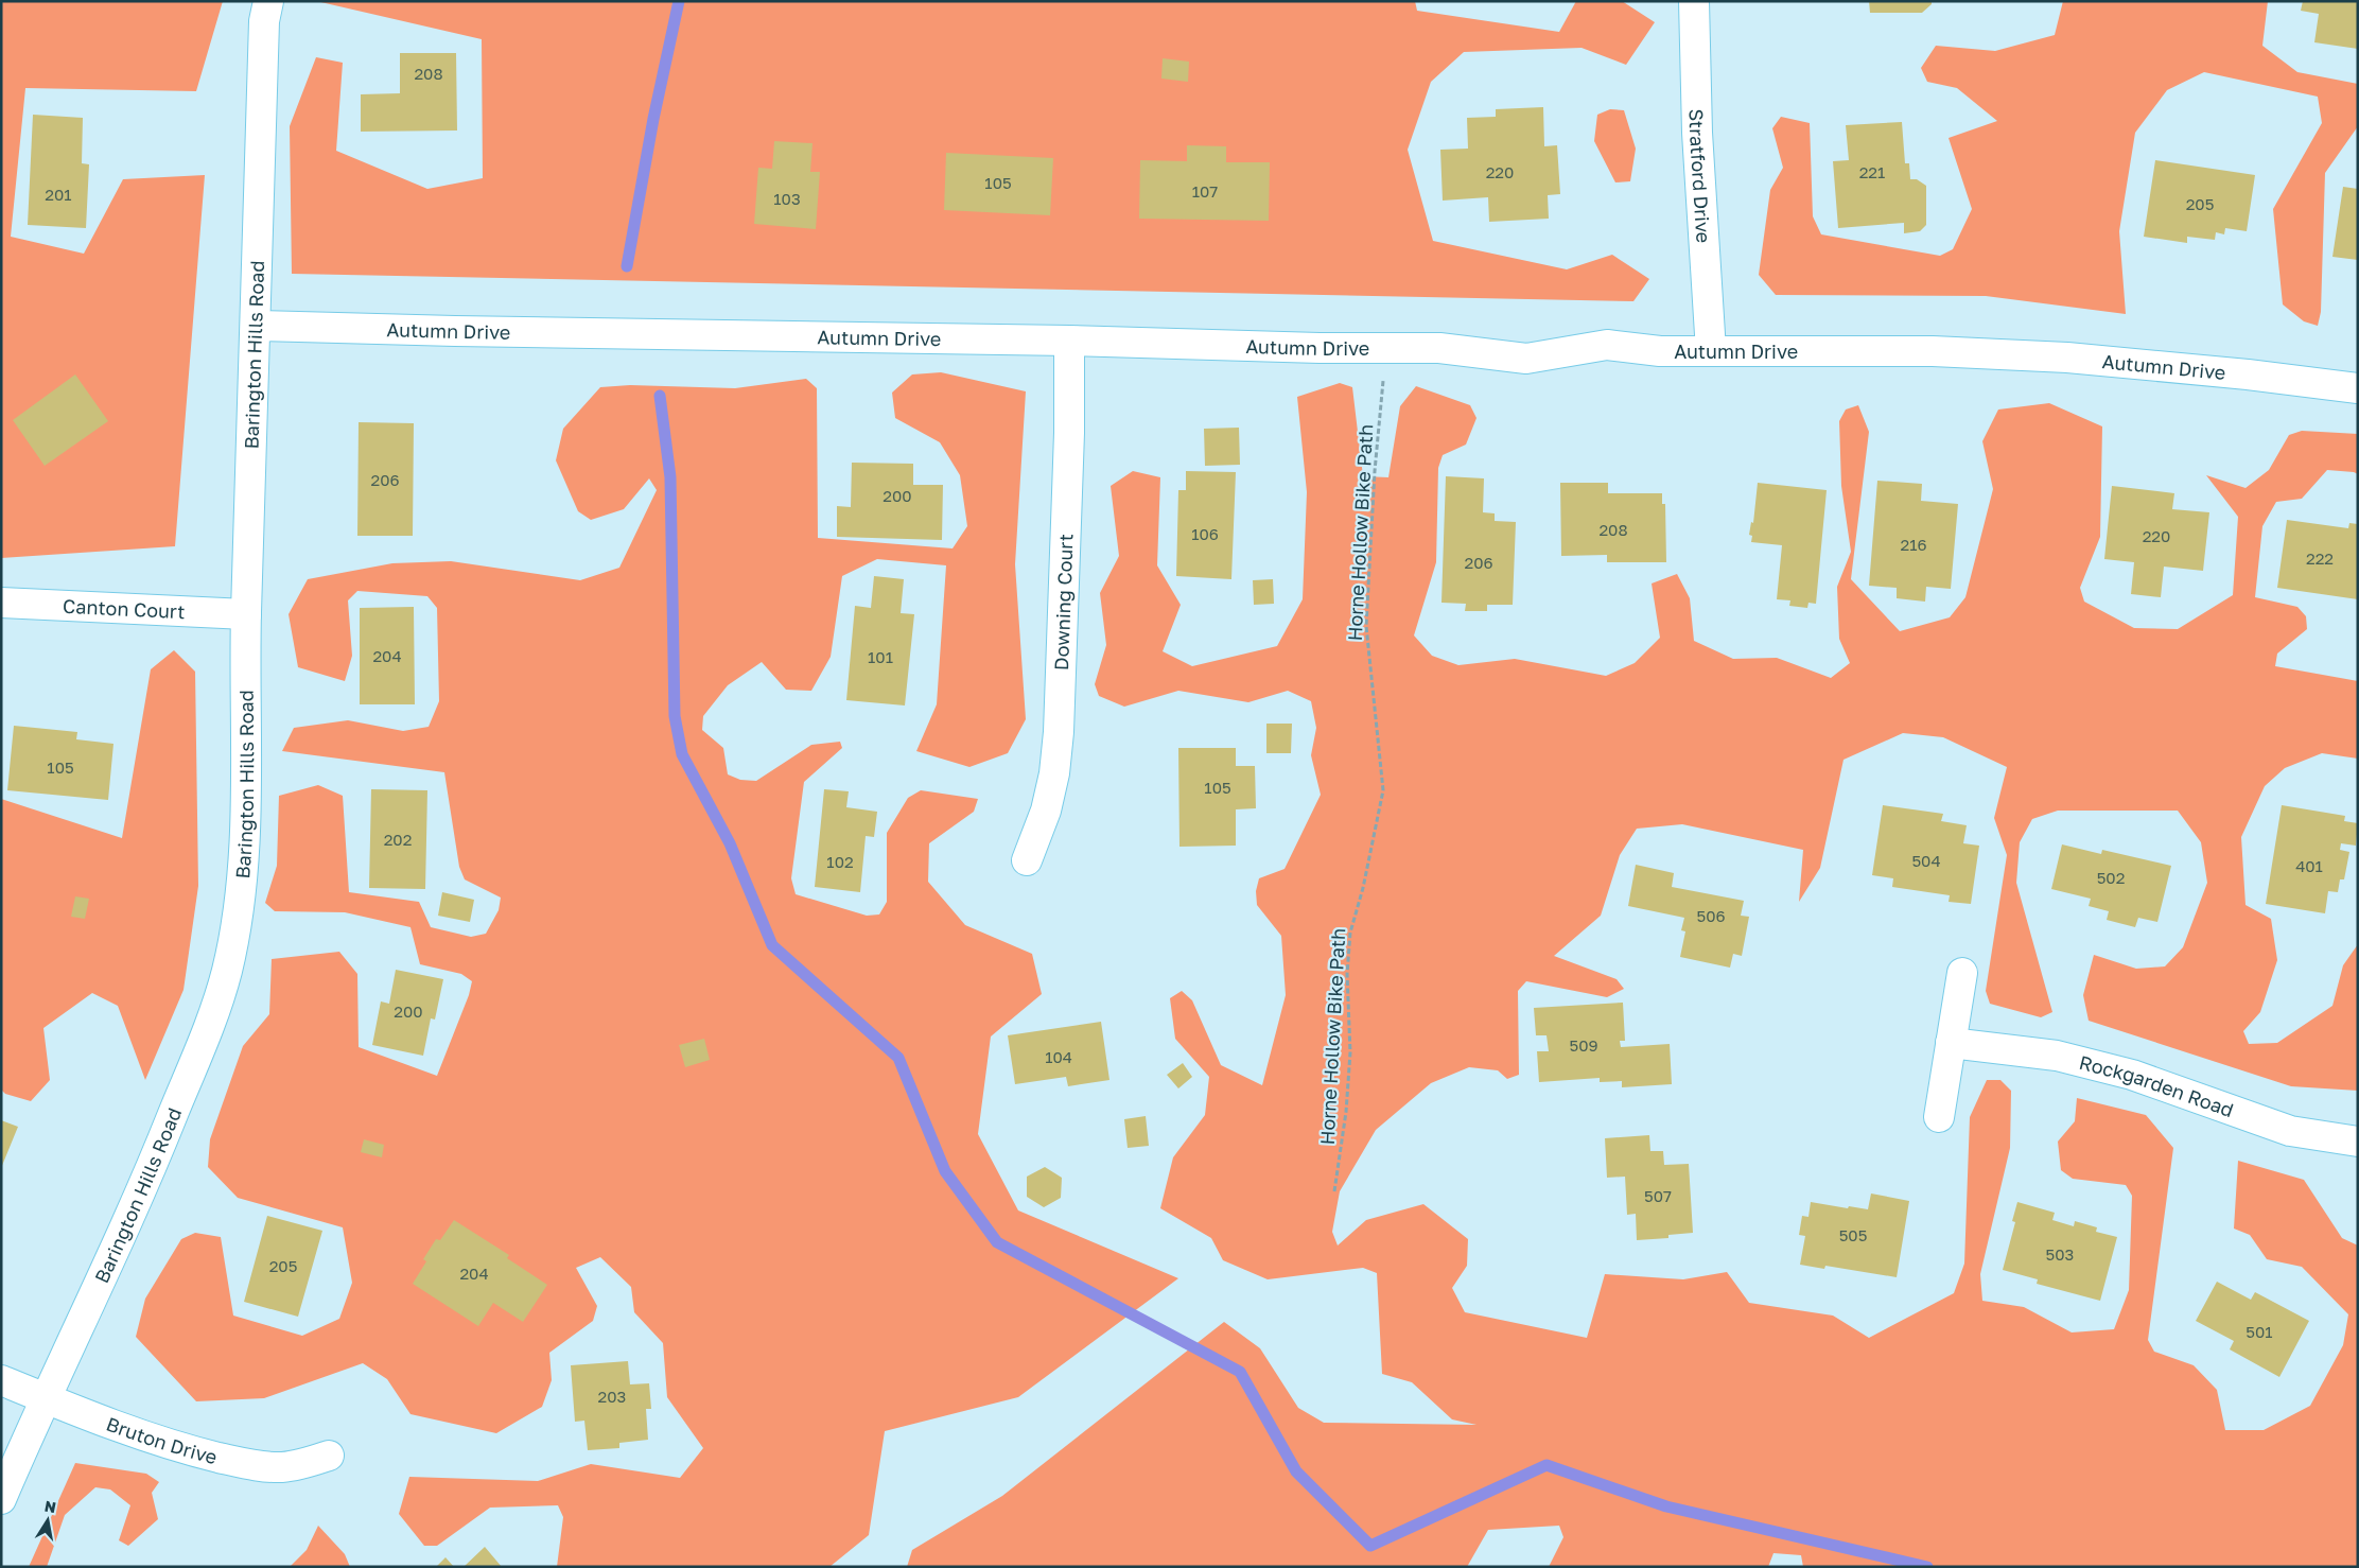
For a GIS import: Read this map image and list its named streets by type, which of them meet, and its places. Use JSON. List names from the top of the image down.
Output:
{
  "streets": {
    "street": [
      "Stratford Drive",
      "Autumn Drive",
      "Barington Hills Road",
      "Downing Court",
      "Canton Court",
      "Rockgarden Road",
      "Bruton Drive"
    ],
    "path": ["Horne Hollow Bike Path"]
  },
  "crossings": [
    ["Stratford Drive", "Autumn Drive"],
    ["Autumn Drive", "Barington Hills Road"],
    ["Autumn Drive", "Horne Hollow Bike Path"],
    ["Autumn Drive", "Downing Court"],
    ["Barington Hills Road", "Canton Court"],
    ["Barington Hills Road", "Bruton Drive"]
  ],
  "house_numbers": [
    "208",
    "220",
    "221",
    "105",
    "107",
    "201",
    "103",
    "205",
    "206",
    "200",
    "208",
    "106",
    "220",
    "216",
    "222",
    "206",
    "204",
    "101",
    "105",
    "105",
    "202",
    "504",
    "102",
    "401",
    "502",
    "506",
    "200",
    "509",
    "104",
    "507",
    "505",
    "503",
    "205",
    "204",
    "501",
    "203"
  ],
  "north": "top"
}
